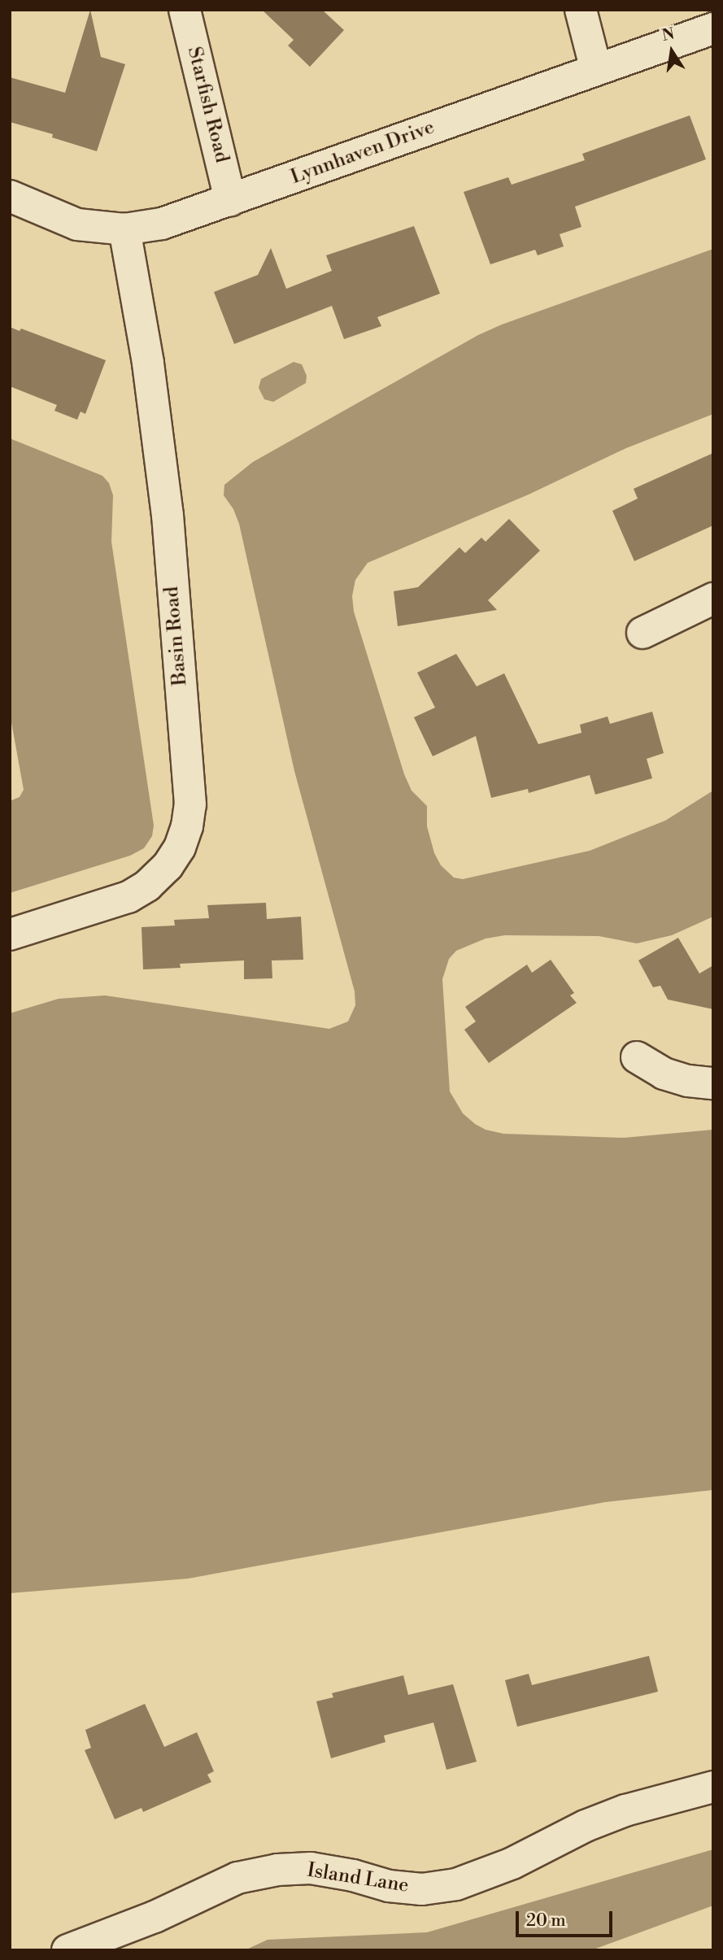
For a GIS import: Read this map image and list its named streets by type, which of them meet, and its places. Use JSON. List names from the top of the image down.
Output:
{
  "streets": {
    "street": [
      "Starfish Road",
      "Lynnhaven Drive",
      "Basin Road",
      "Island Lane"
    ]
  },
  "crossings": [
    ["Starfish Road", "Lynnhaven Drive"],
    ["Lynnhaven Drive", "Basin Road"]
  ],
  "scale_bar": "20 m",
  "north": "top"
}
